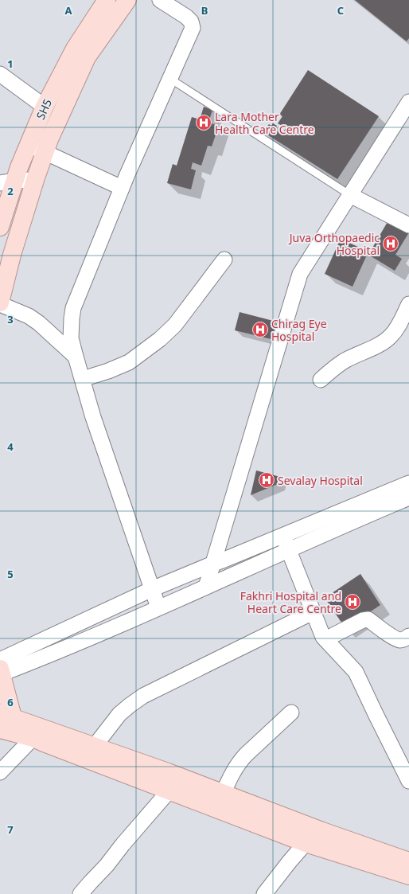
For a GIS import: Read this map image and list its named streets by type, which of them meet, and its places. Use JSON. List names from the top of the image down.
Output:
{
  "streets": {
    "main road": ["SH5"]
  },
  "places": {
    "hospital": [
      "Lara Mother Health Care Centre",
      "Juva Orthopaedic Hospital",
      "Chirag Eye Hospital",
      "Sevalay Hospital",
      "Fakhri Hospital and Heart Care Centre"
    ]
  },
  "grid": {
    "columns": ["A", "B", "C"],
    "rows": [
      "1",
      "2",
      "3",
      "4",
      "5",
      "6",
      "7"
    ]
  }
}
